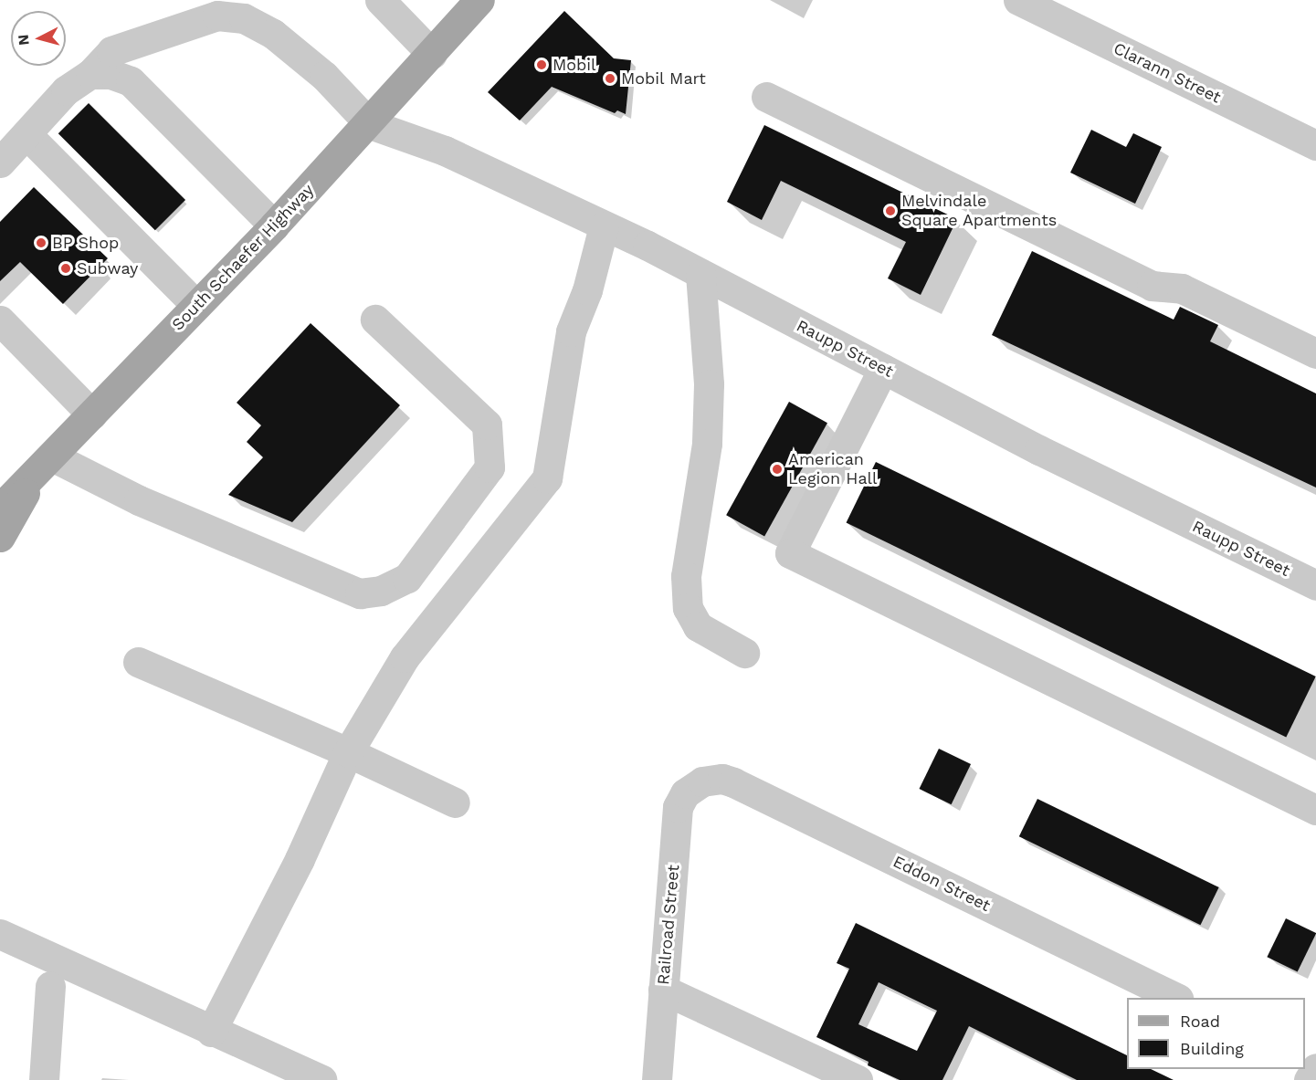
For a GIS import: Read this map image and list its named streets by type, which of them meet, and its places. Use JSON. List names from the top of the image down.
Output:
{
  "streets": {
    "main road": ["South Schaefer Highway"],
    "street": [
      "Clarann Street",
      "Raupp Street",
      "Eddon Street",
      "Railroad Street"
    ]
  },
  "crossings": [
    ["South Schaefer Highway", "Raupp Street"],
    ["Eddon Street", "Railroad Street"]
  ],
  "places": [
    "Mobil",
    "Mobil Mart",
    "Melvindale Square Apartments",
    "BP Shop",
    "Subway",
    "American Legion Hall"
  ],
  "legend": ["Road", "Building"],
  "north": "left"
}
